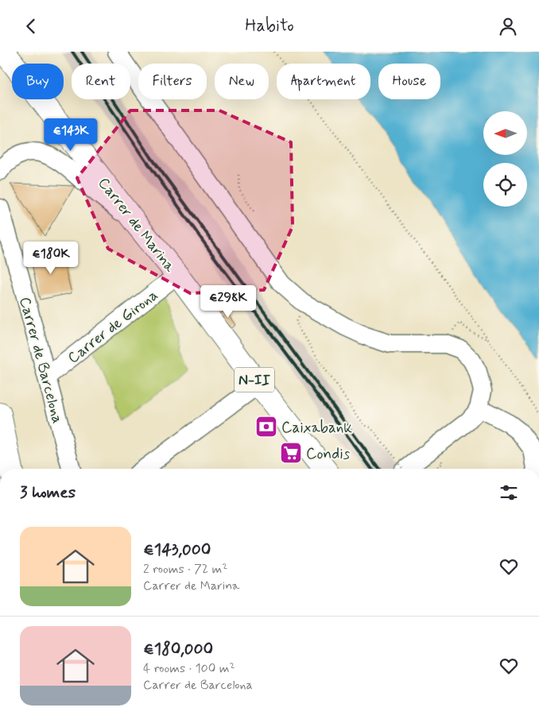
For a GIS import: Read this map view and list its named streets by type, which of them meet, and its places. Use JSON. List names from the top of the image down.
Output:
{
  "streets": {
    "main road": ["Carrer de Marina", "N-II"],
    "street": ["Carrer de Girona", "Carrer de Barcelona"]
  },
  "crossings": [
    ["Carrer de Marina", "Carrer de Girona"],
    ["Carrer de Girona", "Carrer de Barcelona"]
  ],
  "places": {
    "bank": ["Caixabank"],
    "supermarket": ["Condis"]
  },
  "north": "left",
  "page": {
    "header": "Habito",
    "chip": [
      "Buy",
      "Rent",
      "Filters",
      "New",
      "Apartment",
      "House"
    ],
    "price": ["€143K", "€180K", "€298K"],
    "heading": "3 homes",
    "list": [
      {
        "name": "€143,000",
        "note": "2 rooms · 72 m² · Carrer de Marina"
      },
      {
        "name": "€180,000",
        "note": "4 rooms · 100 m² · Carrer de Barcelona"
      }
    ]
  }
}
